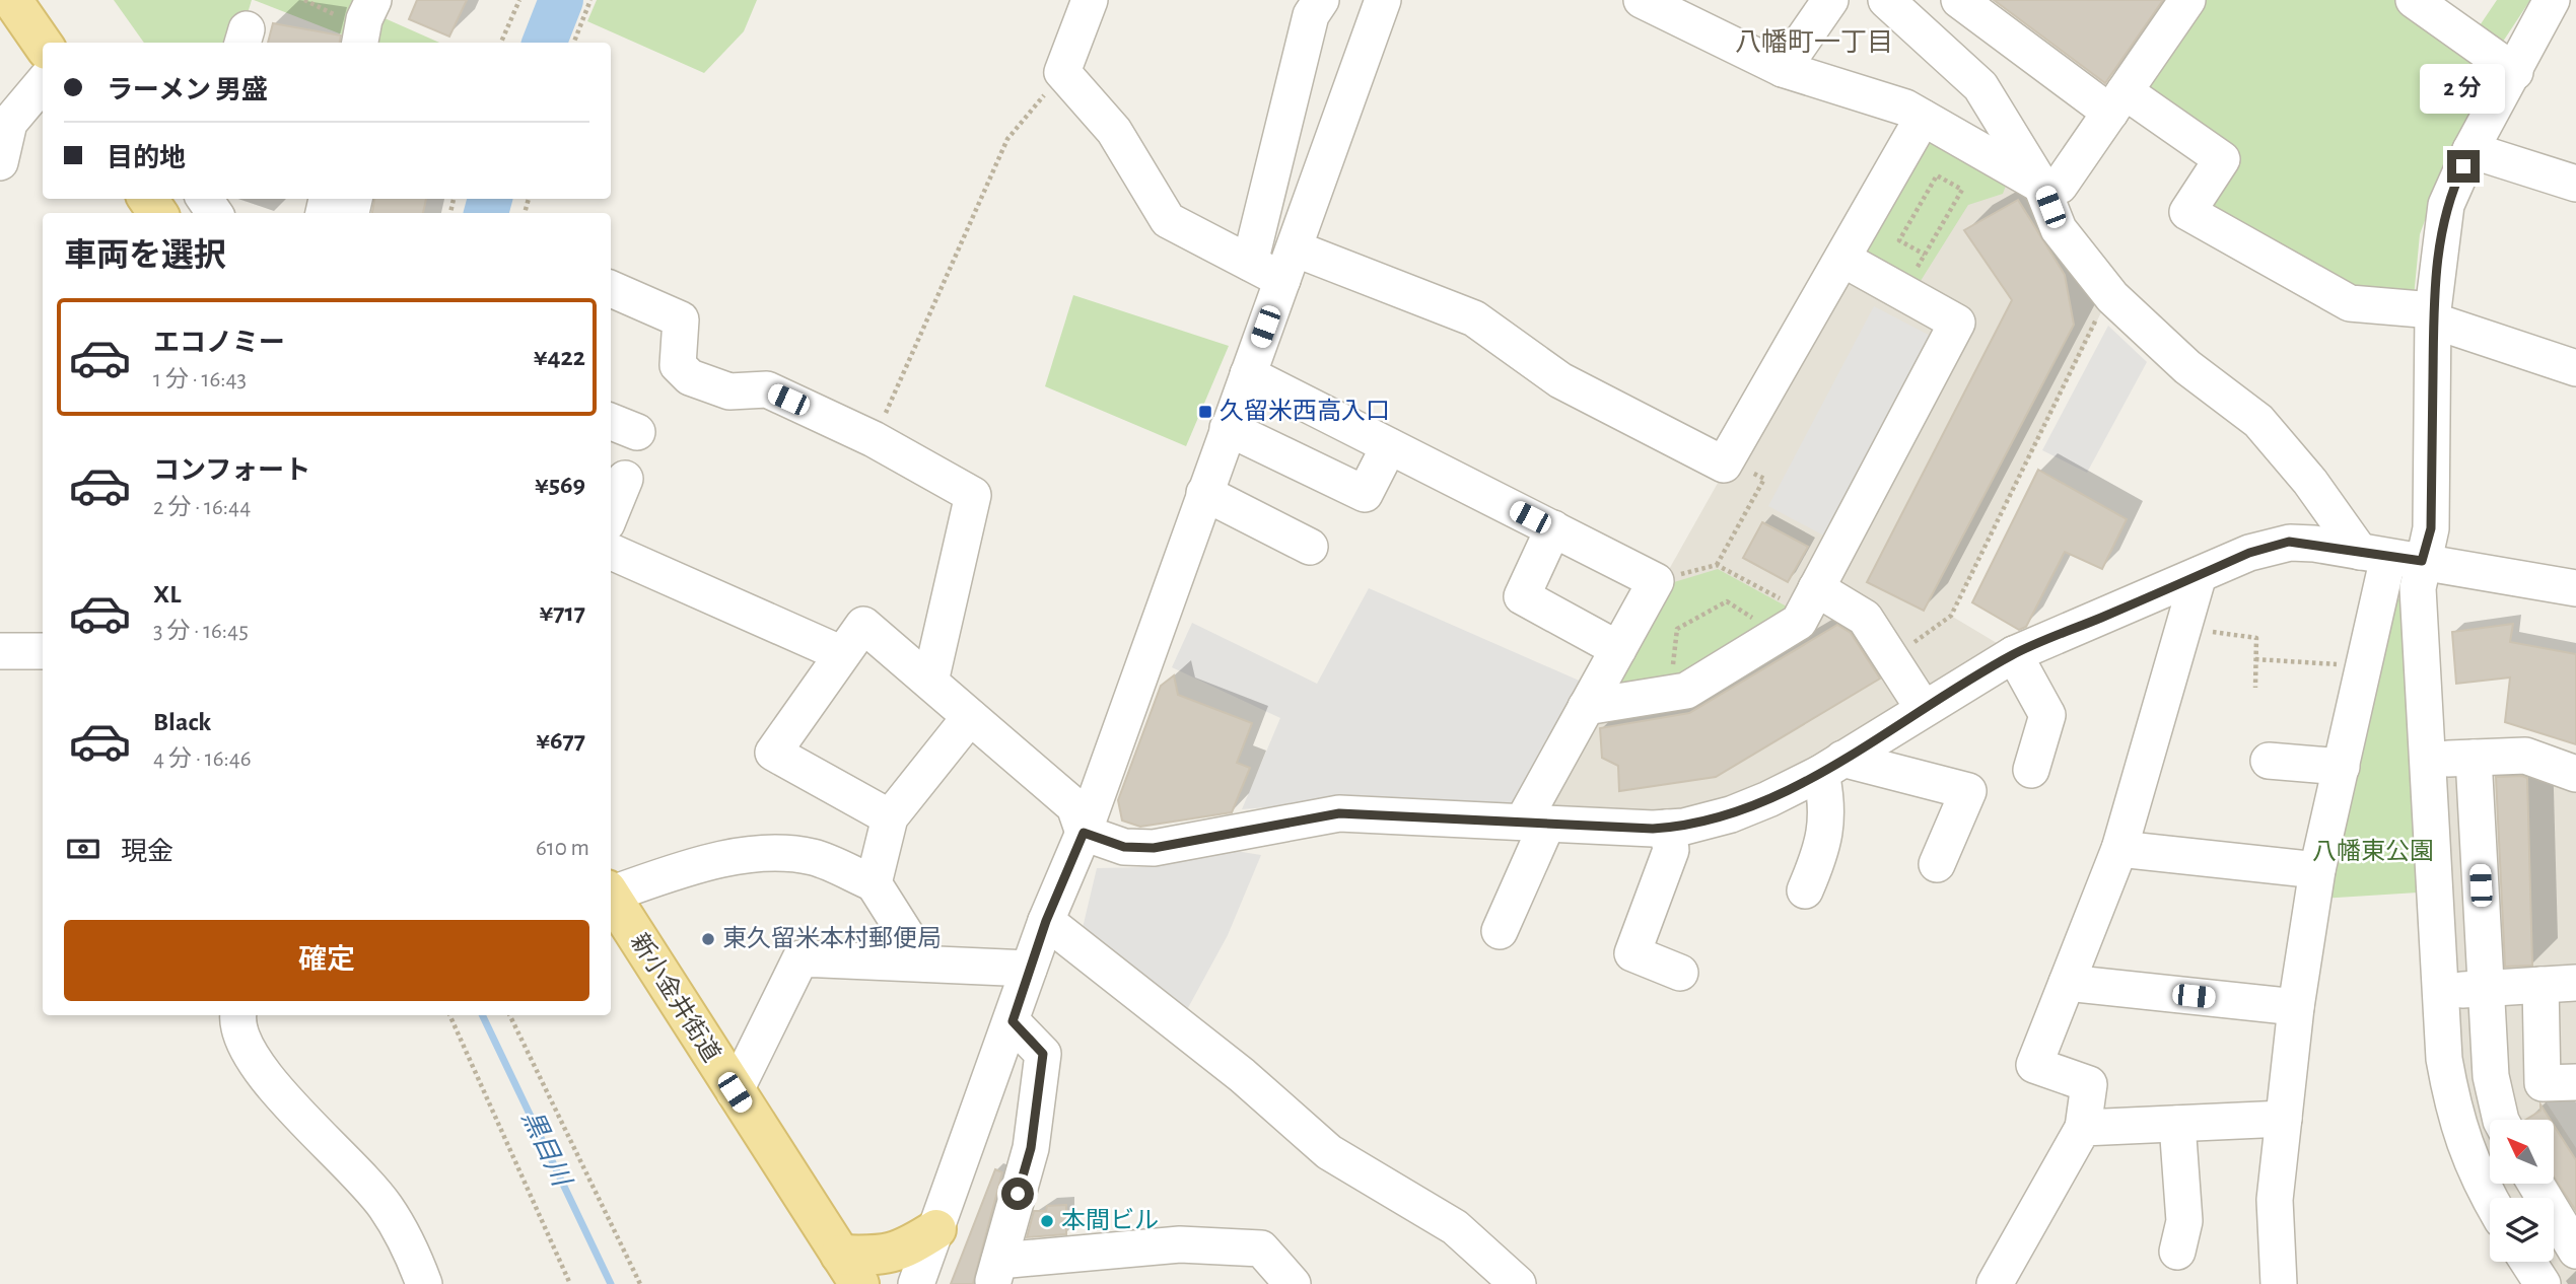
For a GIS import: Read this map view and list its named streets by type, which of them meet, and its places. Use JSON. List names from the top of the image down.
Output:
{
  "streets": {
    "main road": ["新小金井街道"]
  },
  "districts": ["八幡町一丁目"],
  "water": ["黒目川"],
  "parks": ["八幡東公園"],
  "places": {
    "transit": ["久留米西高入口"],
    "other": ["東久留米本村郵便局", "本間ビル"]
  },
  "north": "top left",
  "page": {
    "banner": ["ラーメン 男盛", "目的地"],
    "bubble": "2 分",
    "heading": "車両を選択",
    "list": [
      {
        "name": "エコノミー",
        "note": "1 分 · 16:43",
        "value": "¥422"
      },
      {
        "name": "コンフォート",
        "note": "2 分 · 16:44",
        "value": "¥569"
      },
      {
        "name": "XL",
        "note": "3 分 · 16:45",
        "value": "¥717"
      },
      {
        "name": "Black",
        "note": "4 分 · 16:46",
        "value": "¥677"
      }
    ],
    "pay": ["現金", "610 m"],
    "buttons": "確定"
  }
}
